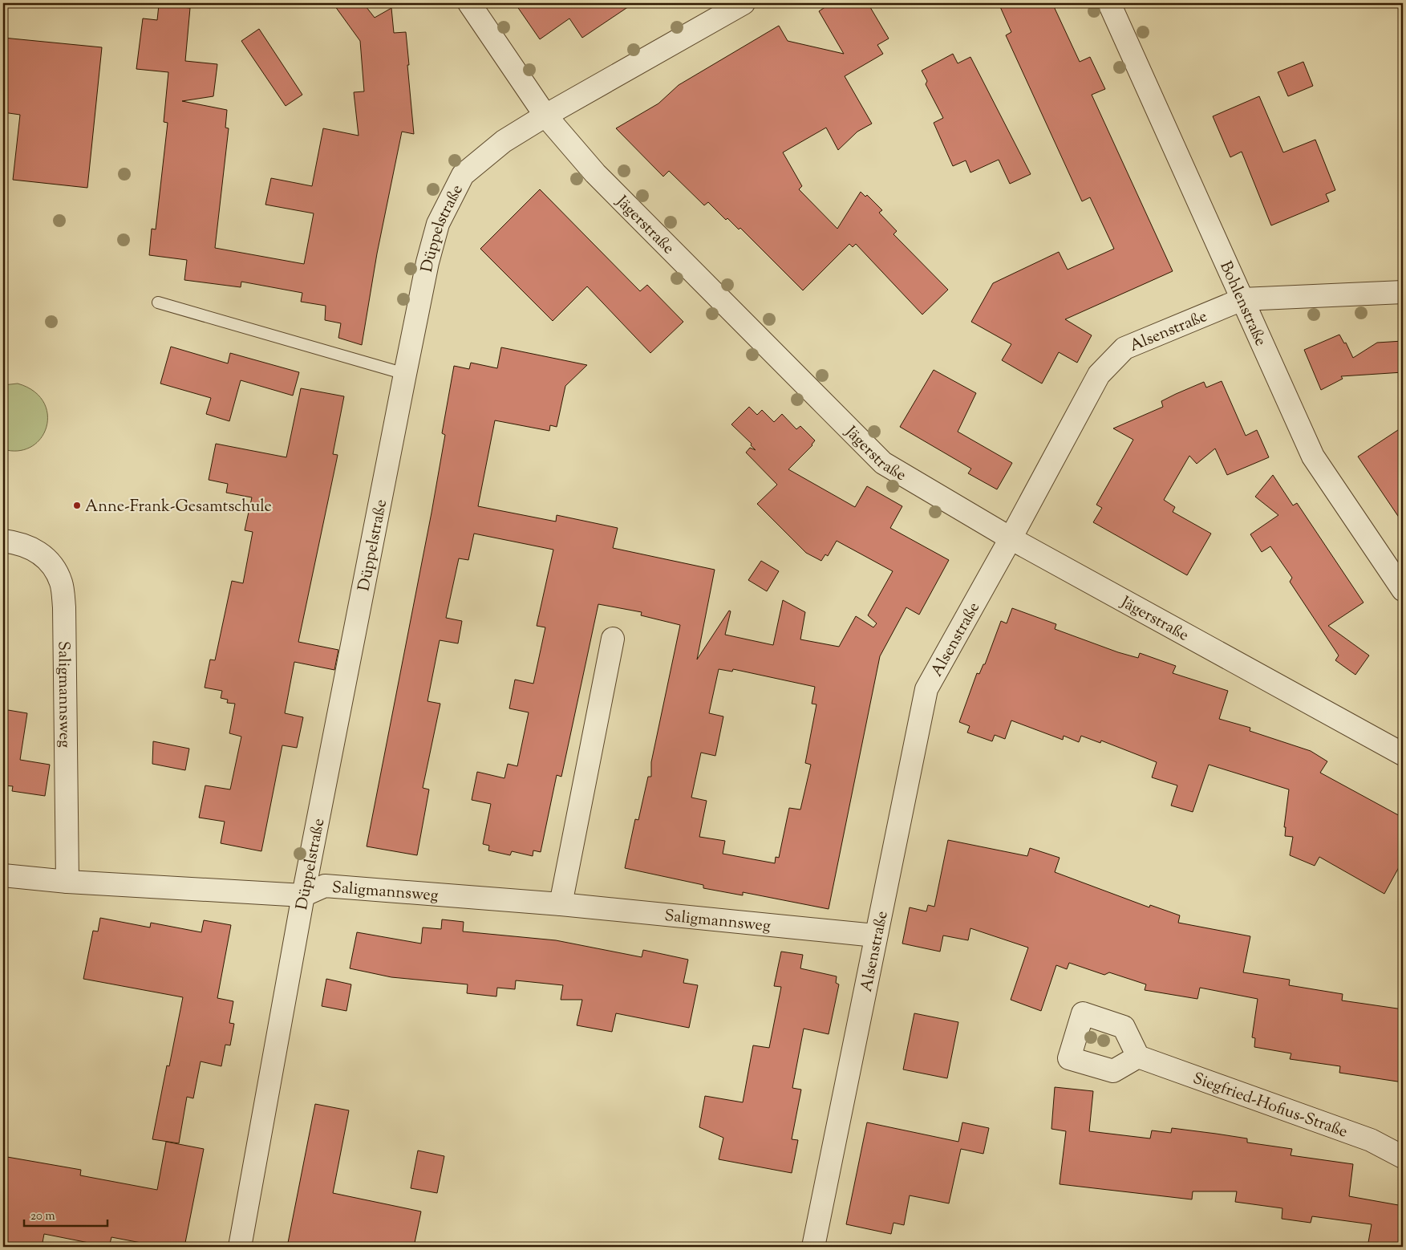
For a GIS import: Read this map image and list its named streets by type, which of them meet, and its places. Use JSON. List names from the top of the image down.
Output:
{
  "streets": {
    "street": [
      "Jägerstraße",
      "Düppelstraße",
      "Bohlenstraße",
      "Alsenstraße",
      "Saligmannsweg",
      "Siegfried-Hofius-Straße"
    ]
  },
  "crossings": [
    ["Jägerstraße", "Düppelstraße"],
    ["Jägerstraße", "Alsenstraße"],
    ["Düppelstraße", "Saligmannsweg"],
    ["Bohlenstraße", "Alsenstraße"],
    ["Alsenstraße", "Saligmannsweg"]
  ],
  "places": ["Anne-Frank-Gesamtschule"],
  "scale_bar": "20 m"
}
